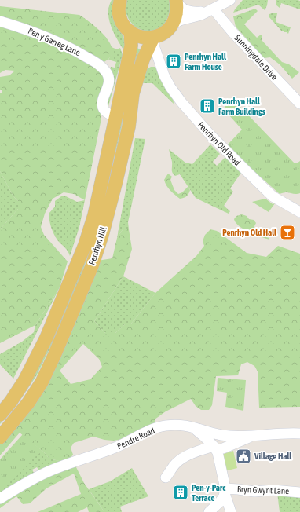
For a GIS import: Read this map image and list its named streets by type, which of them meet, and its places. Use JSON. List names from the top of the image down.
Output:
{
  "streets": {
    "main road": ["Penrhyn Hill"],
    "street": [
      "Pen y Garreg Lane",
      "Sunningdale Drive",
      "Penrhyn Old Road",
      "Pendre Road",
      "Bryn Gwynt Lane"
    ]
  },
  "crossings": [
    ["Pen y Garreg Lane", "Penrhyn Hill"],
    ["Penrhyn Old Road", "Penrhyn Hill"],
    ["Pendre Road", "Bryn Gwynt Lane"]
  ],
  "places": {
    "building": ["Penrhyn Hall Farm House", "Penrhyn Hall Farm Buildings", "Pen-y-Parc Terrace"],
    "bar": ["Penrhyn Old Hall"],
    "public building": ["Village Hall"]
  }
}
